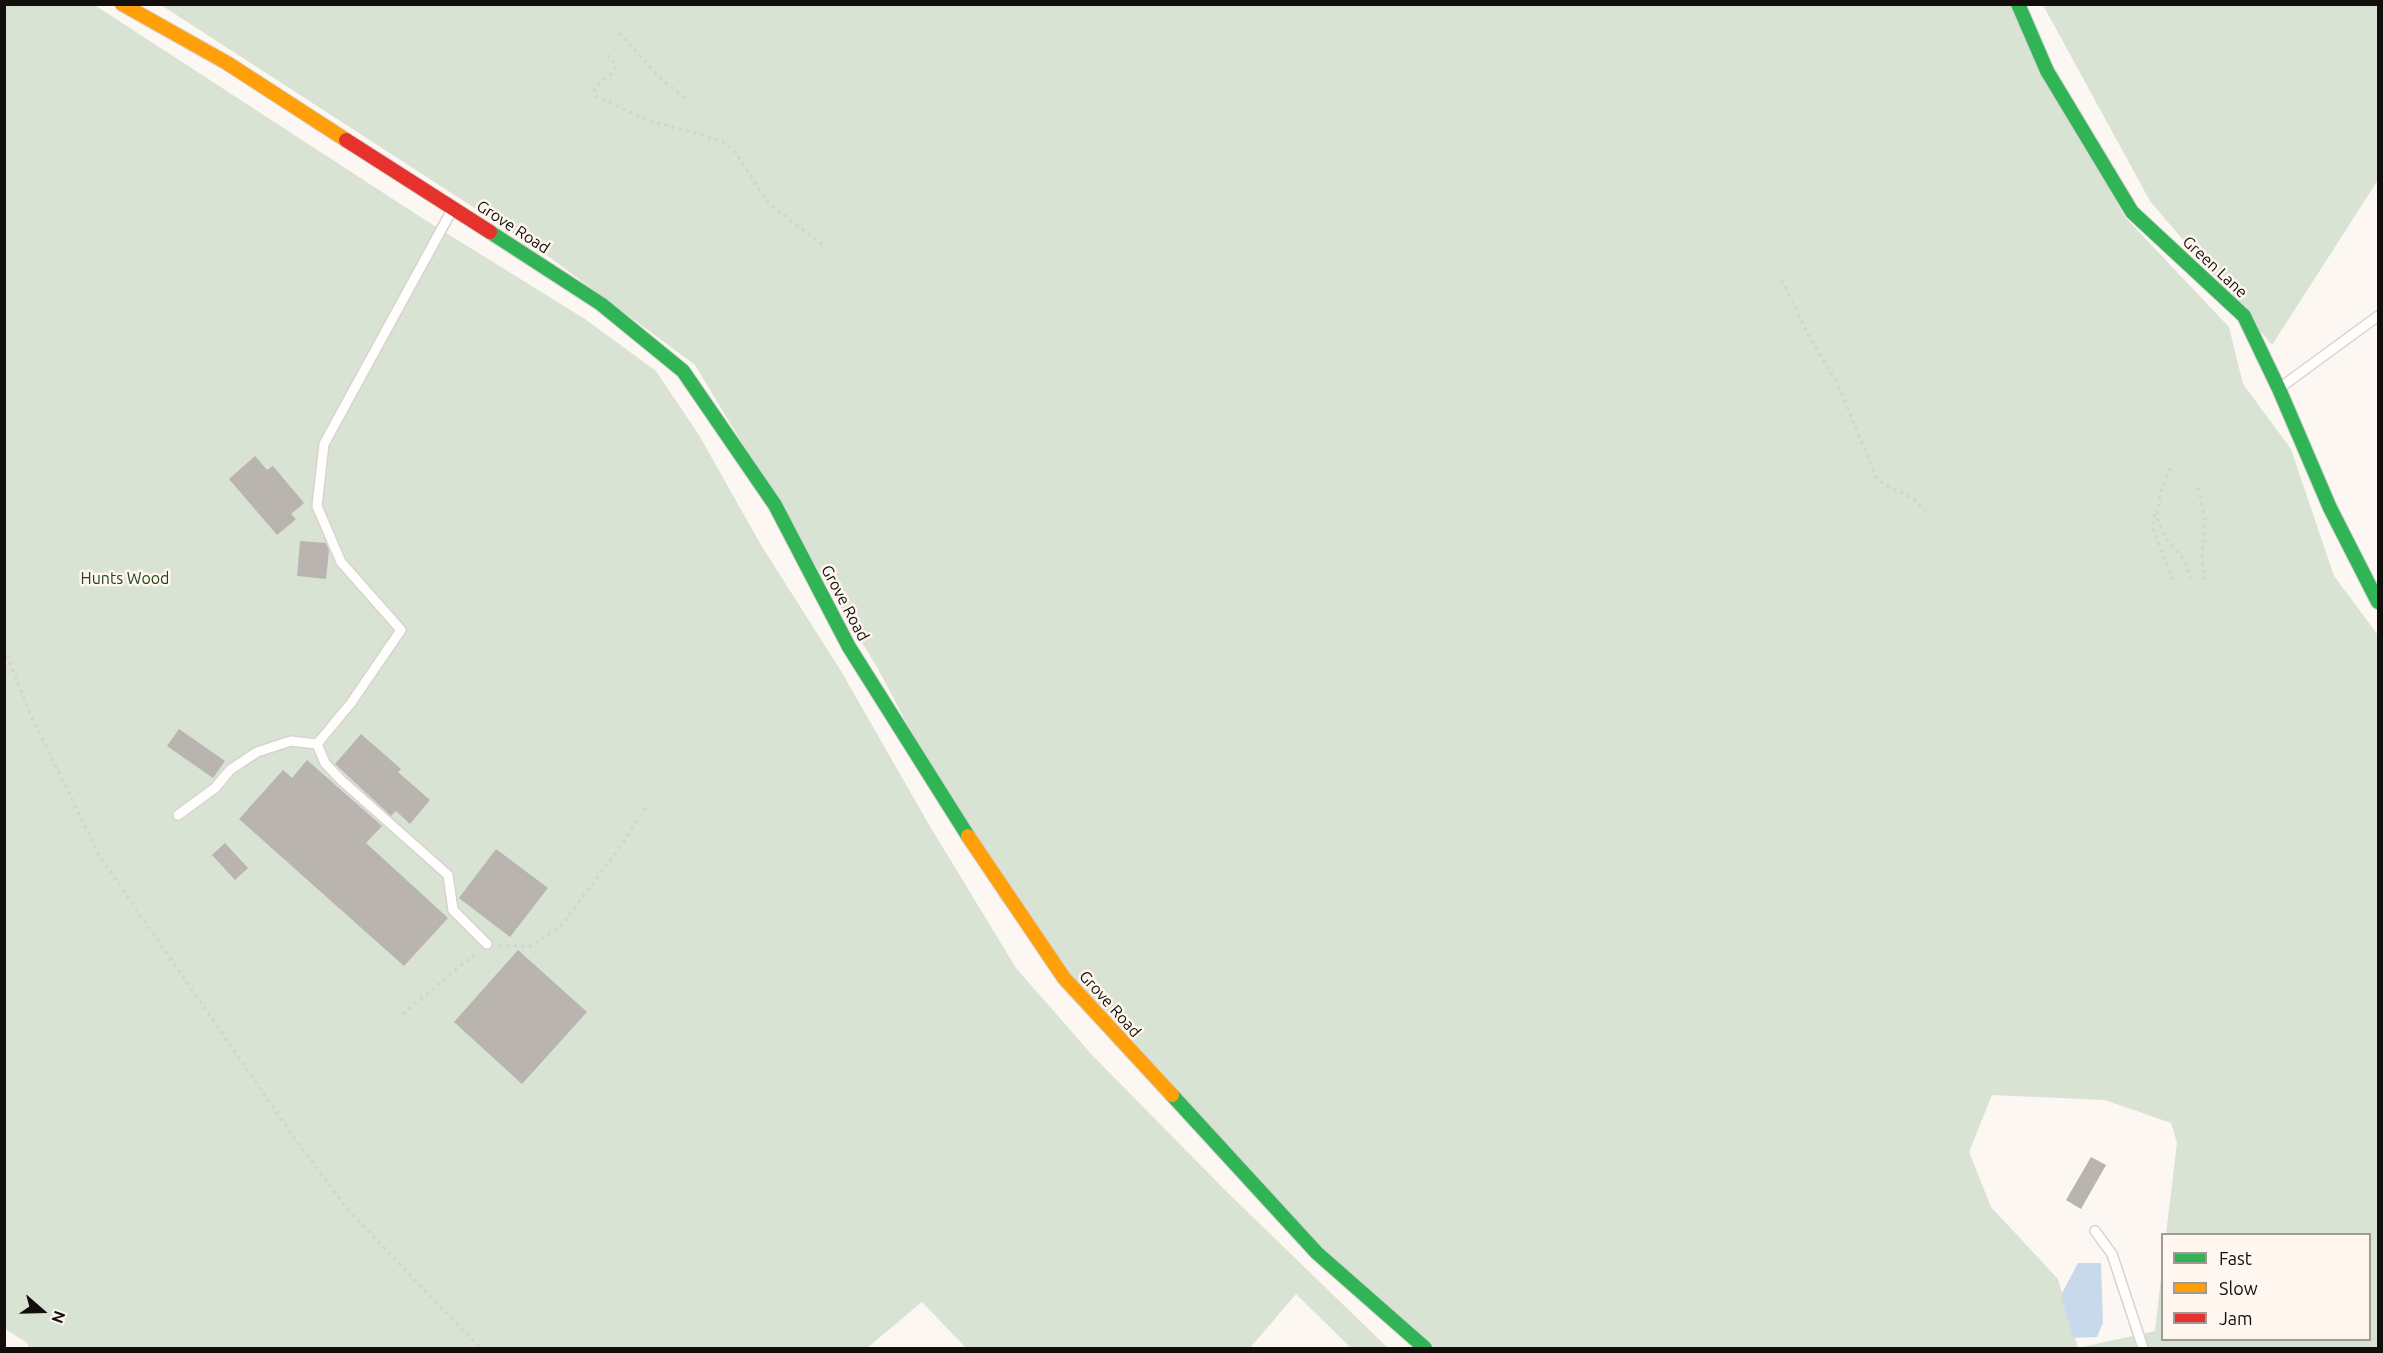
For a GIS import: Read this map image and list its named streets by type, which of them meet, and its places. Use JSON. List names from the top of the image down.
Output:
{
  "streets": {
    "street": ["Grove Road", "Green Lane"]
  },
  "parks": ["Hunts Wood"],
  "legend": ["Fast", "Slow", "Jam"],
  "north": "right"
}
